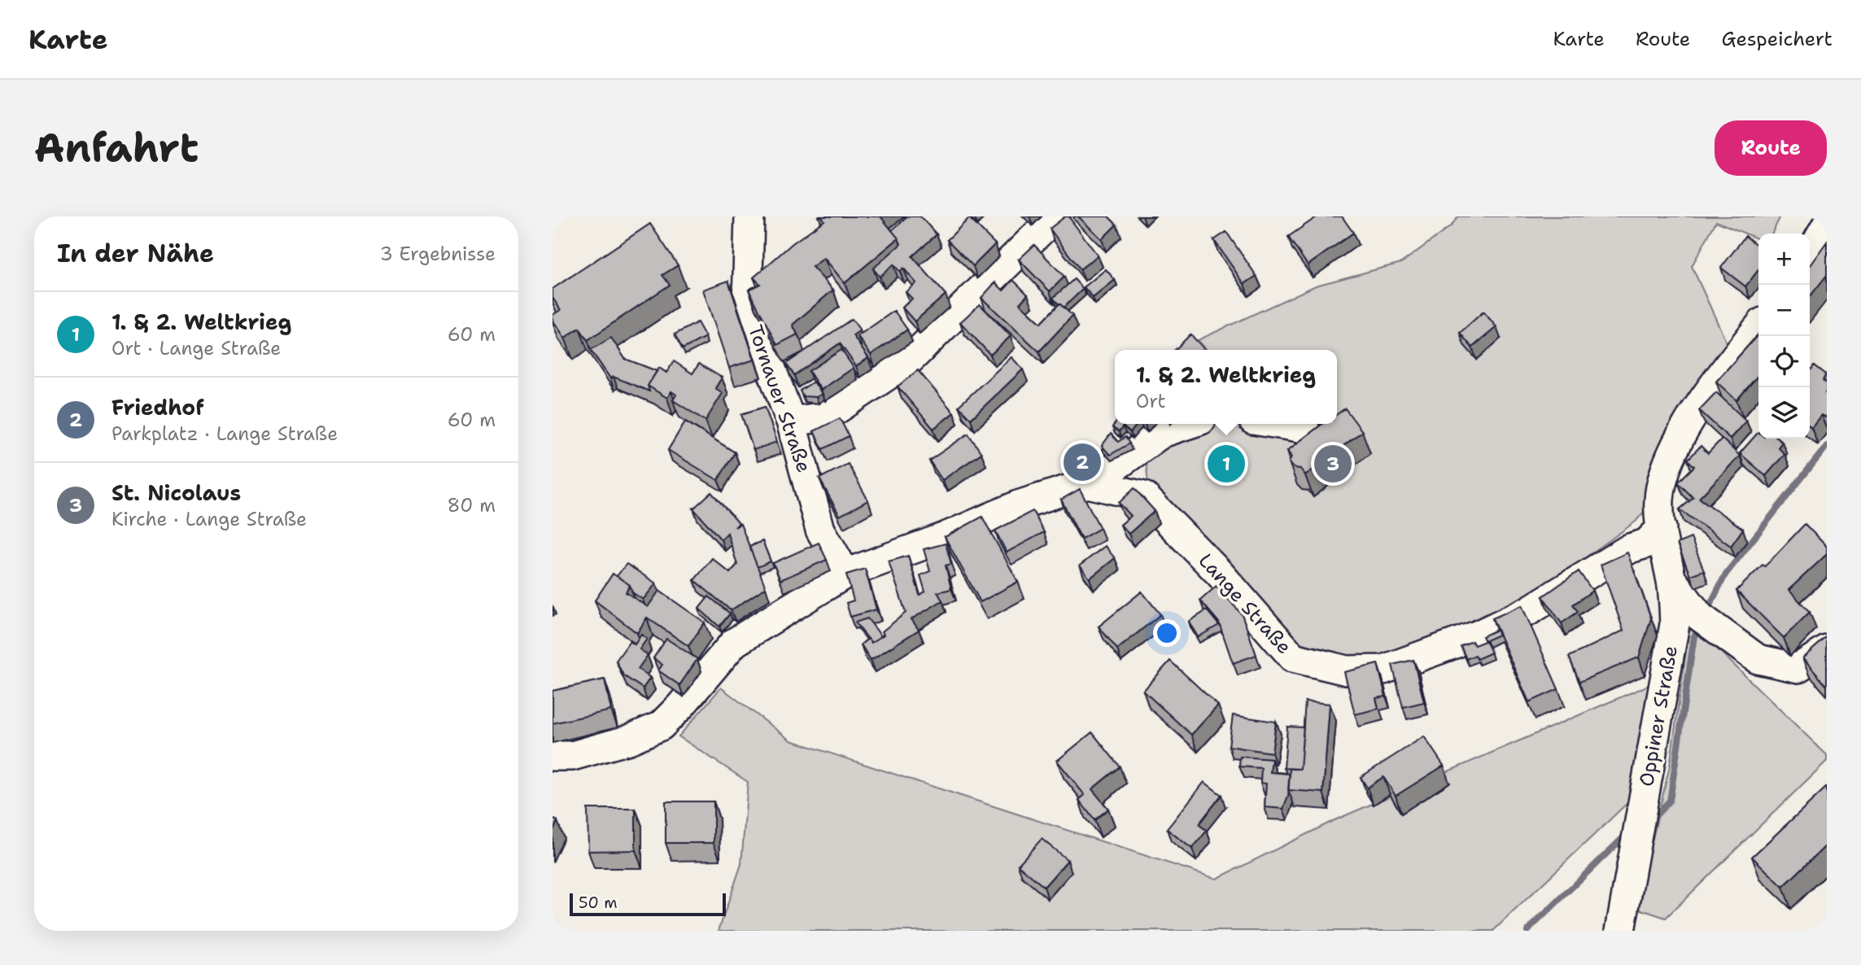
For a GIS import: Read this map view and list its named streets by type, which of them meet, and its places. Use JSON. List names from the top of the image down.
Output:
{
  "streets": {
    "street": ["Tornauer Straße", "Lange Straße", "Oppiner Straße"]
  },
  "crossings": [
    ["Lange Straße", "Oppiner Straße"]
  ],
  "scale_bar": "50 m",
  "page": {
    "header": "Karte",
    "nav": ["Karte", "Route", "Gespeichert"],
    "buttons": "Route",
    "title": "Anfahrt",
    "heading": ["In der Nähe", "3 Ergebnisse"],
    "map_buttons": ["+", "−"],
    "list": [
      {
        "mark": "1",
        "name": "1. & 2. Weltkrieg",
        "note": "Ort · Lange Straße",
        "value": "60 m"
      },
      {
        "mark": "2",
        "name": "Friedhof",
        "note": "Parkplatz · Lange Straße",
        "value": "60 m"
      },
      {
        "mark": "3",
        "name": "St. Nicolaus",
        "note": "Kirche · Lange Straße",
        "value": "80 m"
      }
    ],
    "popup": ["1. & 2. Weltkrieg", "Ort"],
    "pins": ["2", "1", "3"],
    "scale": "50 m"
  }
}
